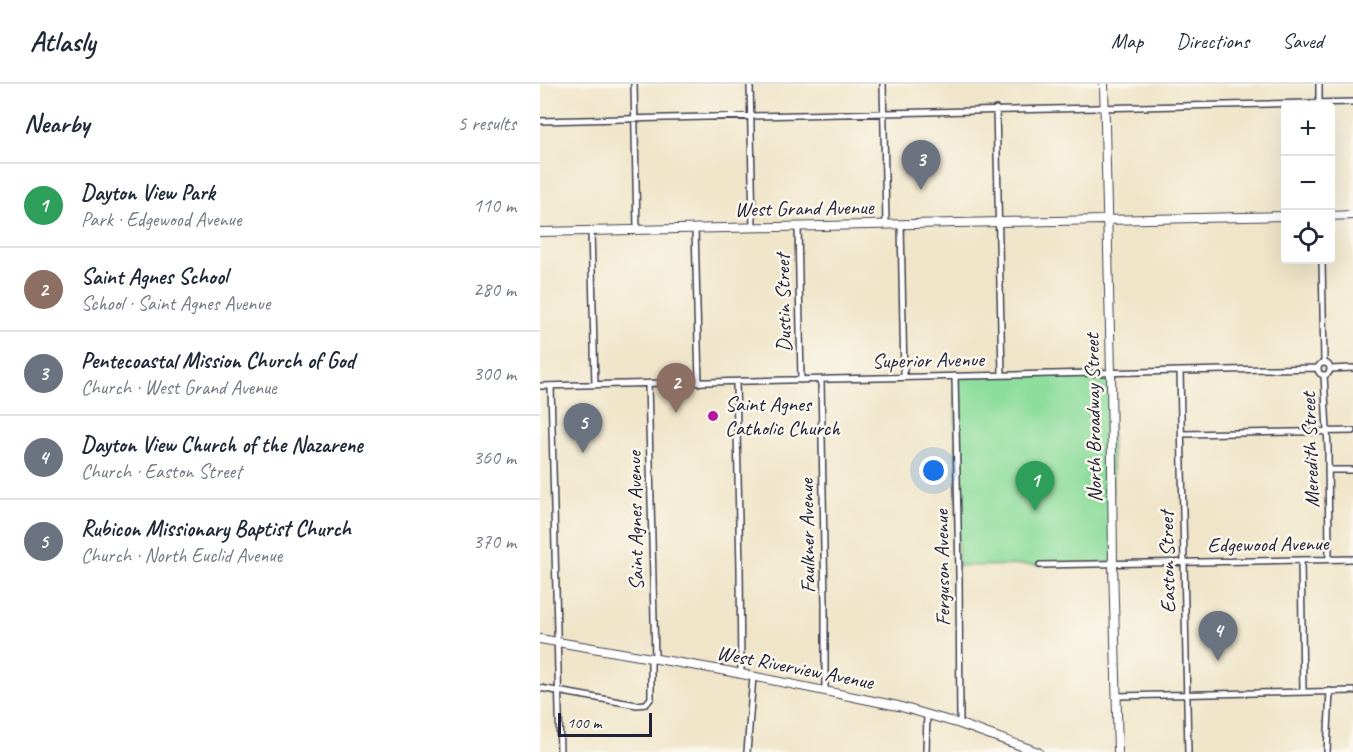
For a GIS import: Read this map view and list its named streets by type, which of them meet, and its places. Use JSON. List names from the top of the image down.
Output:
{
  "streets": {
    "street": [
      "West Grand Avenue",
      "Dustin Street",
      "Superior Avenue",
      "North Broadway Street",
      "Meredith Street",
      "Saint Agnes Avenue",
      "Faulkner Avenue",
      "Edgewood Avenue",
      "Easton Street",
      "Ferguson Avenue",
      "West Riverview Avenue"
    ]
  },
  "crossings": [
    ["West Grand Avenue", "Dustin Street"],
    ["West Grand Avenue", "North Broadway Street"],
    ["Dustin Street", "Superior Avenue"],
    ["Superior Avenue", "North Broadway Street"],
    ["Superior Avenue", "Meredith Street"],
    ["Superior Avenue", "Saint Agnes Avenue"],
    ["Superior Avenue", "Faulkner Avenue"],
    ["Superior Avenue", "Easton Street"],
    ["Superior Avenue", "Ferguson Avenue"],
    ["North Broadway Street", "Edgewood Avenue"],
    ["Meredith Street", "Edgewood Avenue"],
    ["Saint Agnes Avenue", "West Riverview Avenue"],
    ["Faulkner Avenue", "West Riverview Avenue"],
    ["Edgewood Avenue", "Easton Street"],
    ["Ferguson Avenue", "West Riverview Avenue"]
  ],
  "places": ["Saint Agnes Catholic Church"],
  "scale_bar": "100 m",
  "page": {
    "header": "Atlasly",
    "nav": ["Map", "Directions", "Saved"],
    "heading": ["Nearby", "5 results"],
    "map_buttons": ["+", "−"],
    "pins": [
      "3",
      "2",
      "5",
      "1",
      "4"
    ],
    "list": [
      {
        "mark": "1",
        "name": "Dayton View Park",
        "note": "Park · Edgewood Avenue",
        "value": "110 m"
      },
      {
        "mark": "2",
        "name": "Saint Agnes School",
        "note": "School · Saint Agnes Avenue",
        "value": "280 m"
      },
      {
        "mark": "3",
        "name": "Pentecoastal Mission Church of God",
        "note": "Church · West Grand Avenue",
        "value": "300 m"
      },
      {
        "mark": "4",
        "name": "Dayton View Church of the Nazarene",
        "note": "Church · Easton Street",
        "value": "360 m"
      },
      {
        "mark": "5",
        "name": "Rubicon Missionary Baptist Church",
        "note": "Church · North Euclid Avenue",
        "value": "370 m"
      }
    ],
    "scale": "100 m"
  }
}
